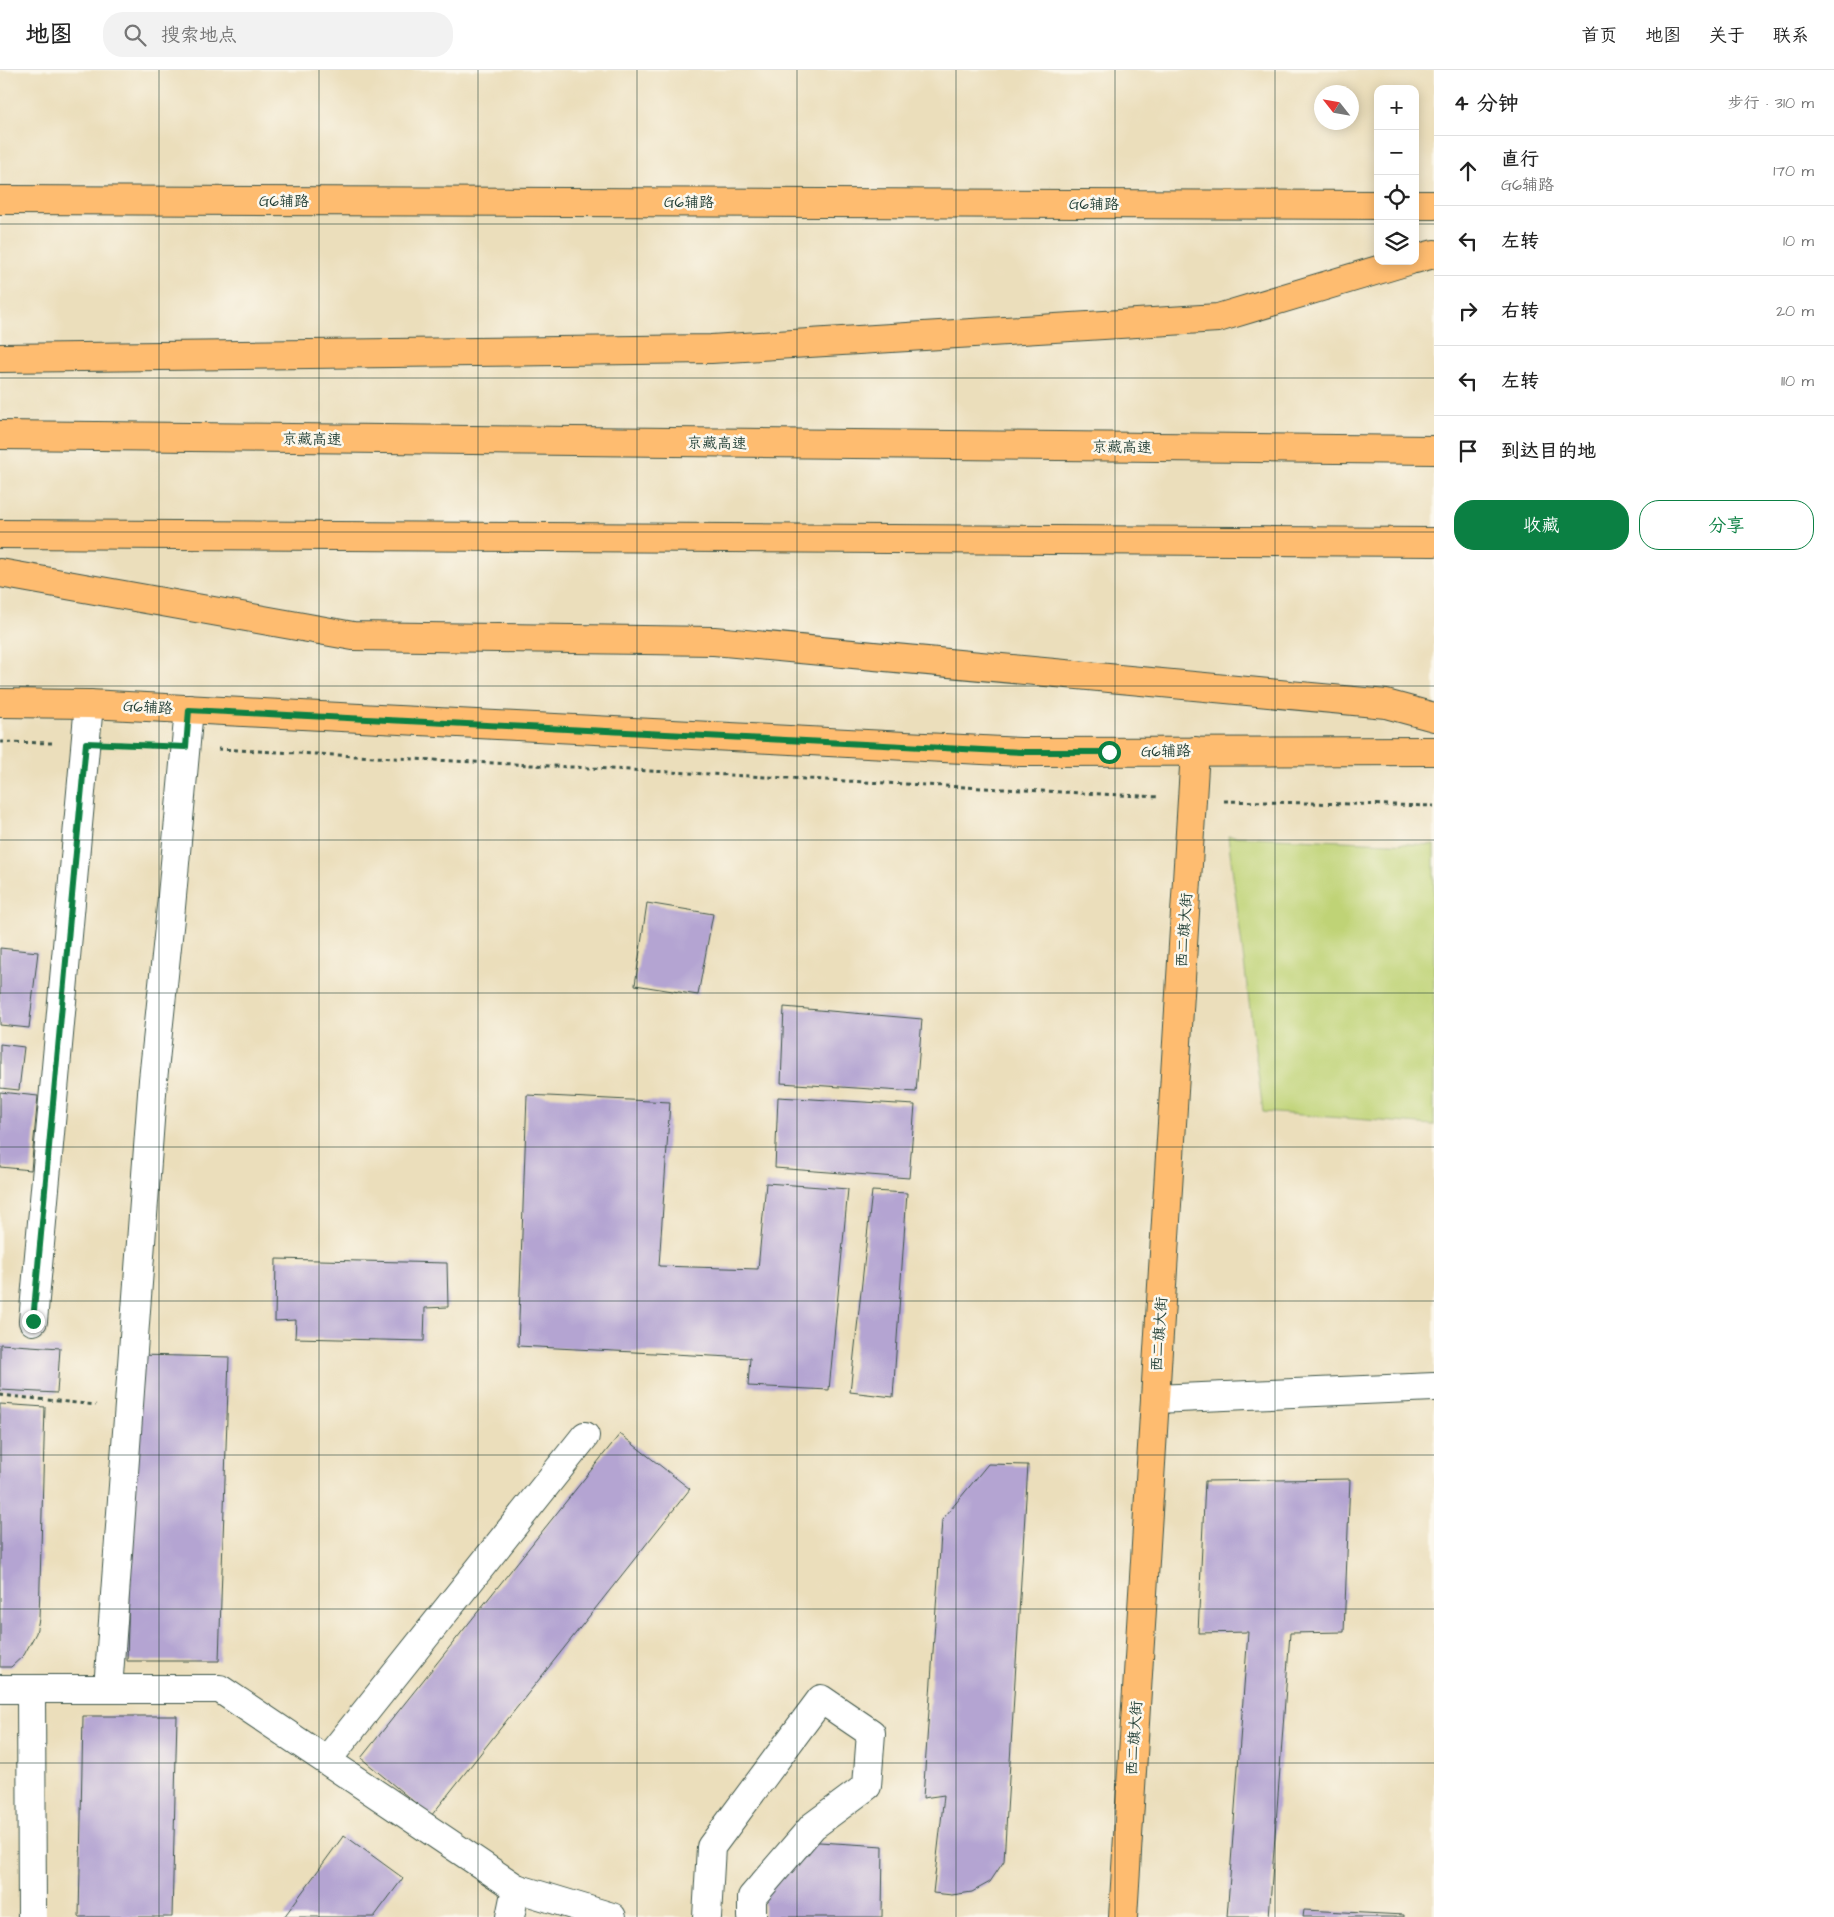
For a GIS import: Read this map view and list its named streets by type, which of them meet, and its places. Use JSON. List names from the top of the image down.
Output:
{
  "streets": {
    "main road": ["G6辅路", "京藏高速", "西二旗大街"]
  },
  "crossings": [
    ["G6辅路", "西二旗大街"]
  ],
  "north": "top left",
  "page": {
    "header": "地图",
    "search": "搜索地点",
    "nav": [
      "首页",
      "地图",
      "关于",
      "联系"
    ],
    "heading": ["4 分钟", "步行 · 310 m"],
    "map_buttons": ["+", "−"],
    "list": [
      ["直行", "G6辅路", "170 m"],
      ["左转", "10 m"],
      ["右转", "20 m"],
      ["左转", "110 m"],
      "到达目的地"
    ],
    "buttons": ["收藏", "分享"]
  }
}
